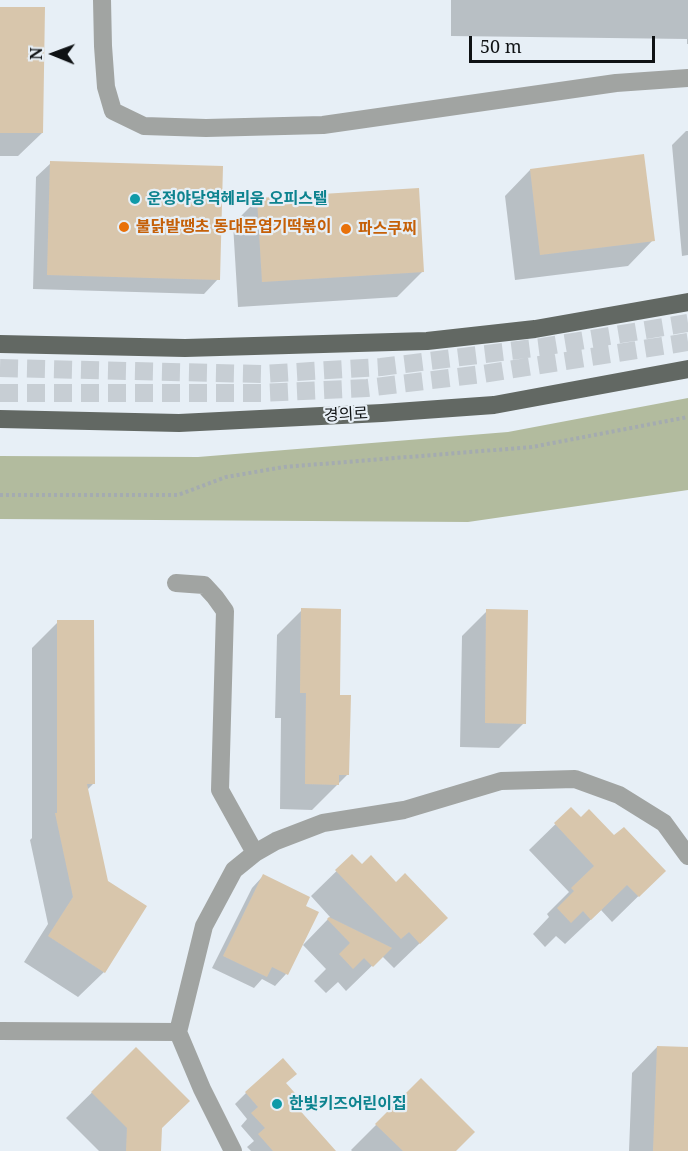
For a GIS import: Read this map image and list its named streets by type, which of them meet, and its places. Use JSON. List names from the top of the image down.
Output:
{
  "streets": {
    "main road": ["경의로"]
  },
  "places": [
    "운정야당역헤리움 오피스텔",
    "불닭발땡초 동대문엽기떡볶이",
    "파스쿠찌",
    "한빛키즈어린이집"
  ],
  "scale_bar": "50 m",
  "north": "left"
}
